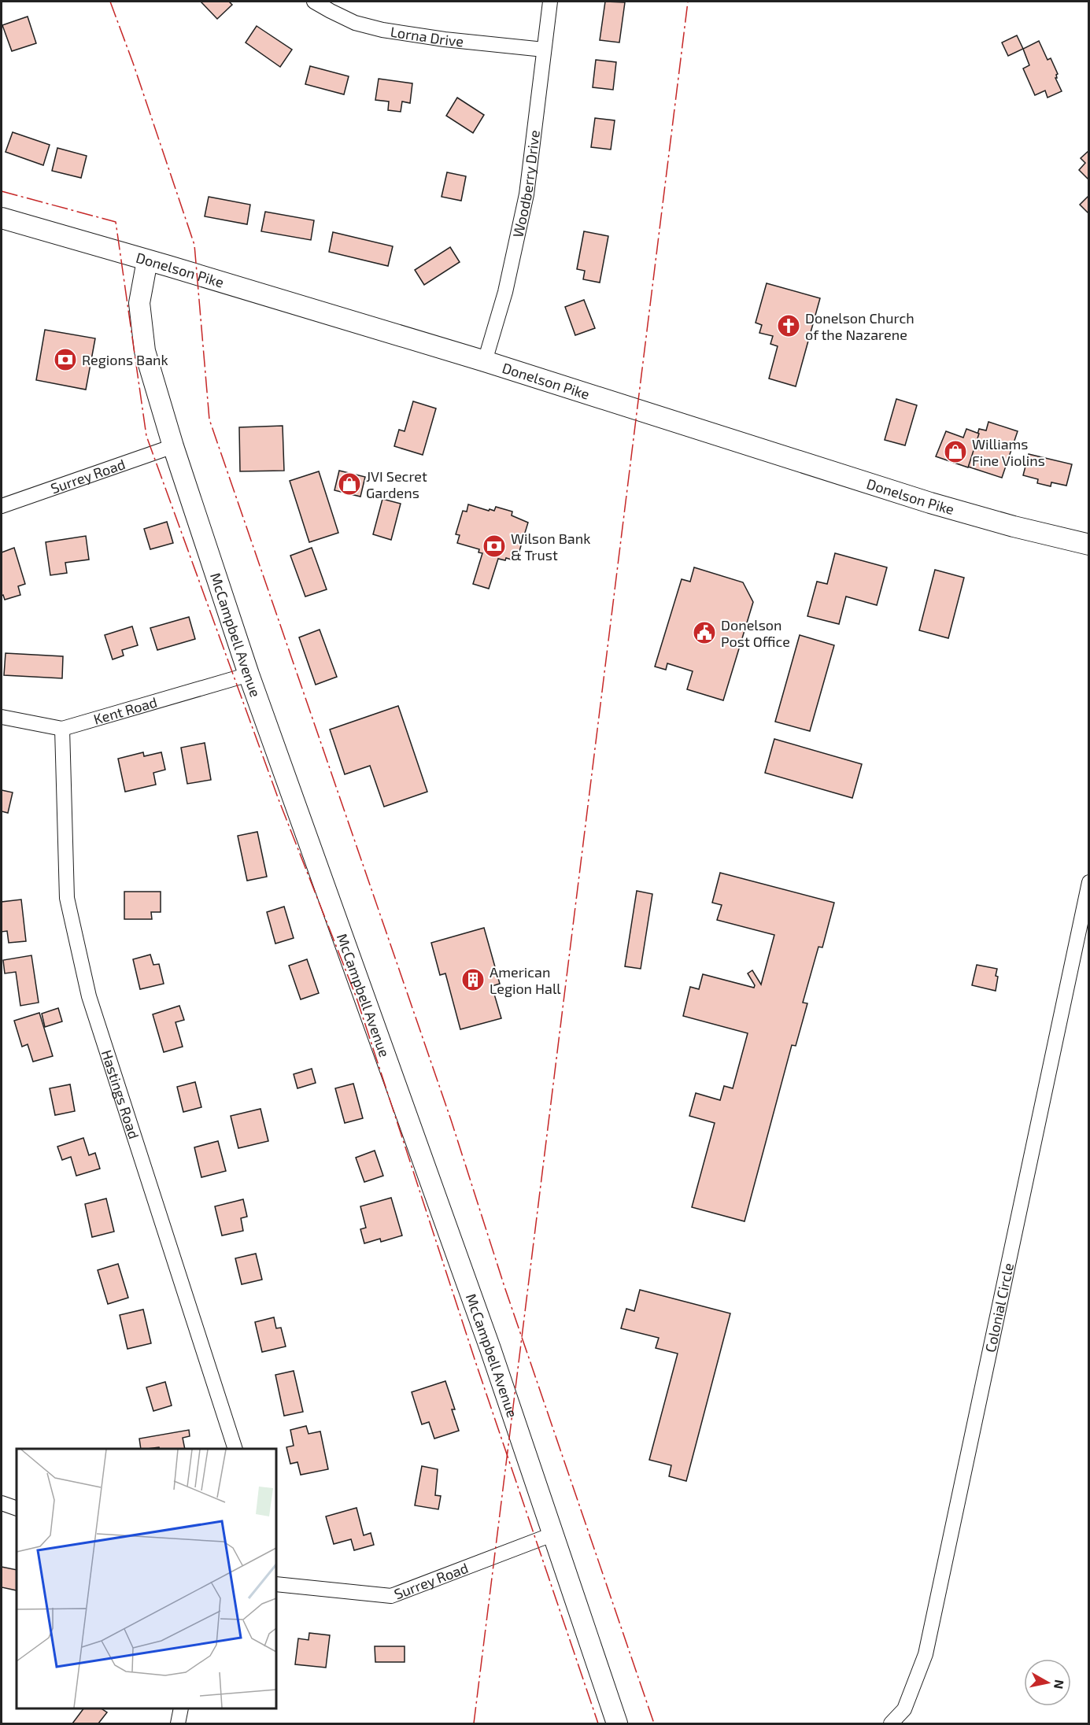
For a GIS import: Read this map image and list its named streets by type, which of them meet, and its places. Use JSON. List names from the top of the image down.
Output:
{
  "streets": {
    "street": [
      "Lorna Drive",
      "Woodberry Drive",
      "Donelson Pike",
      "Surrey Road",
      "McCampbell Avenue",
      "Kent Road",
      "Hastings Road",
      "Colonial Circle"
    ]
  },
  "crossings": [
    ["Lorna Drive", "Woodberry Drive"],
    ["Woodberry Drive", "Donelson Pike"],
    ["Donelson Pike", "McCampbell Avenue"],
    ["Surrey Road", "McCampbell Avenue"],
    ["McCampbell Avenue", "Kent Road"],
    ["Kent Road", "Hastings Road"]
  ],
  "places": {
    "church": ["Donelson Church of the Nazarene"],
    "bank": ["Regions Bank", "Wilson Bank & Trust"],
    "shop": ["Williams Fine Violins", "JVI Secret Gardens"],
    "public building": ["Donelson Post Office"],
    "building": ["American Legion Hall"]
  },
  "north": "right"
}
